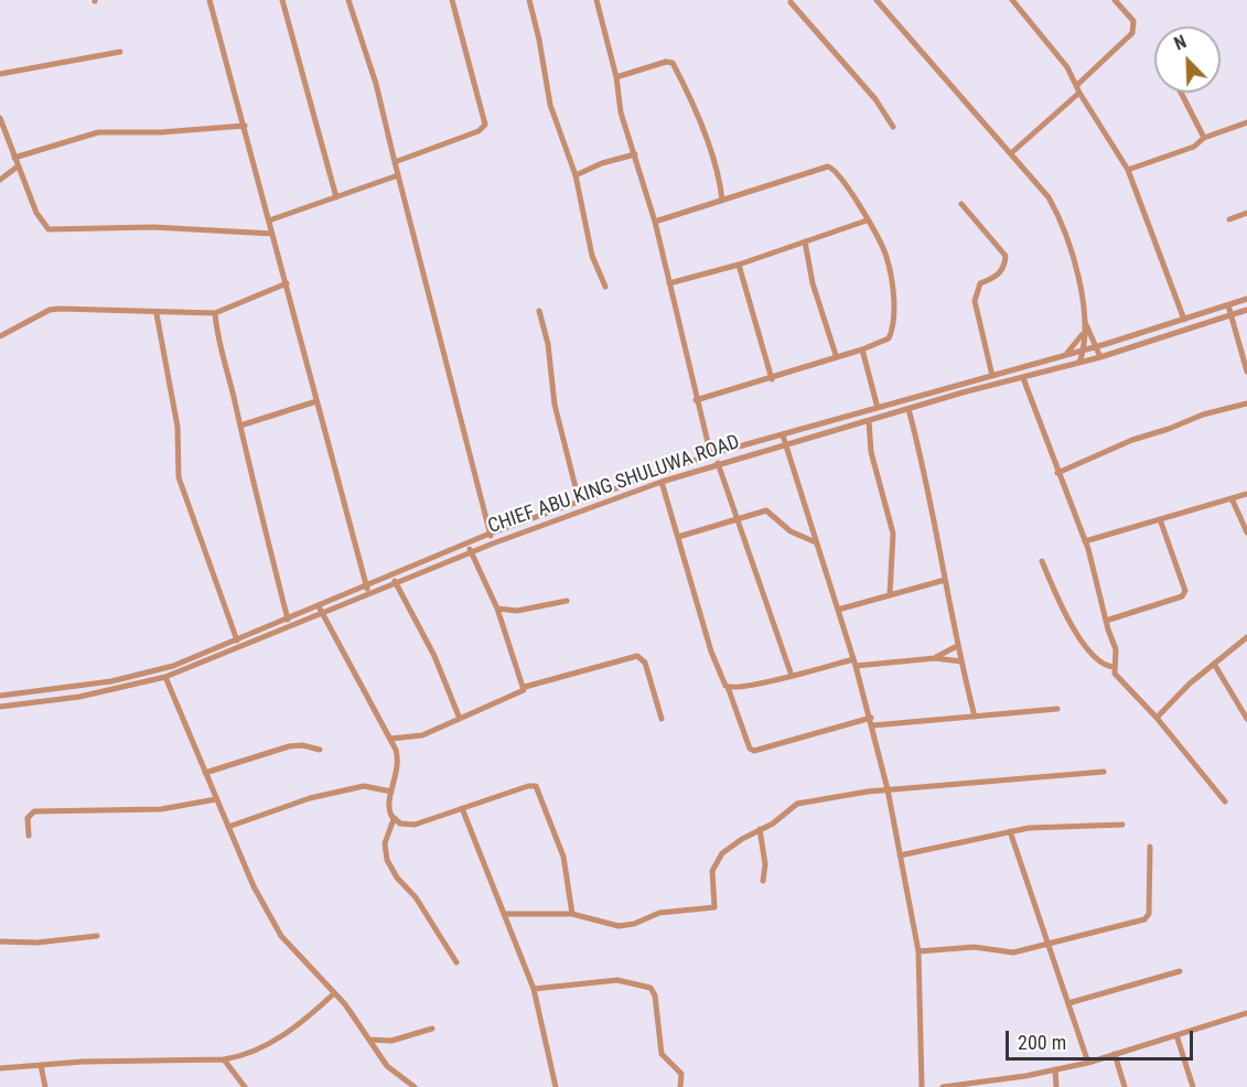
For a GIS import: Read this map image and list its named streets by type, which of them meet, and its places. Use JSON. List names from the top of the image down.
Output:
{
  "streets": {
    "street": ["CHIEF ABU KING SHULUWA ROAD"]
  },
  "scale_bar": "200 m",
  "north": "top left"
}
